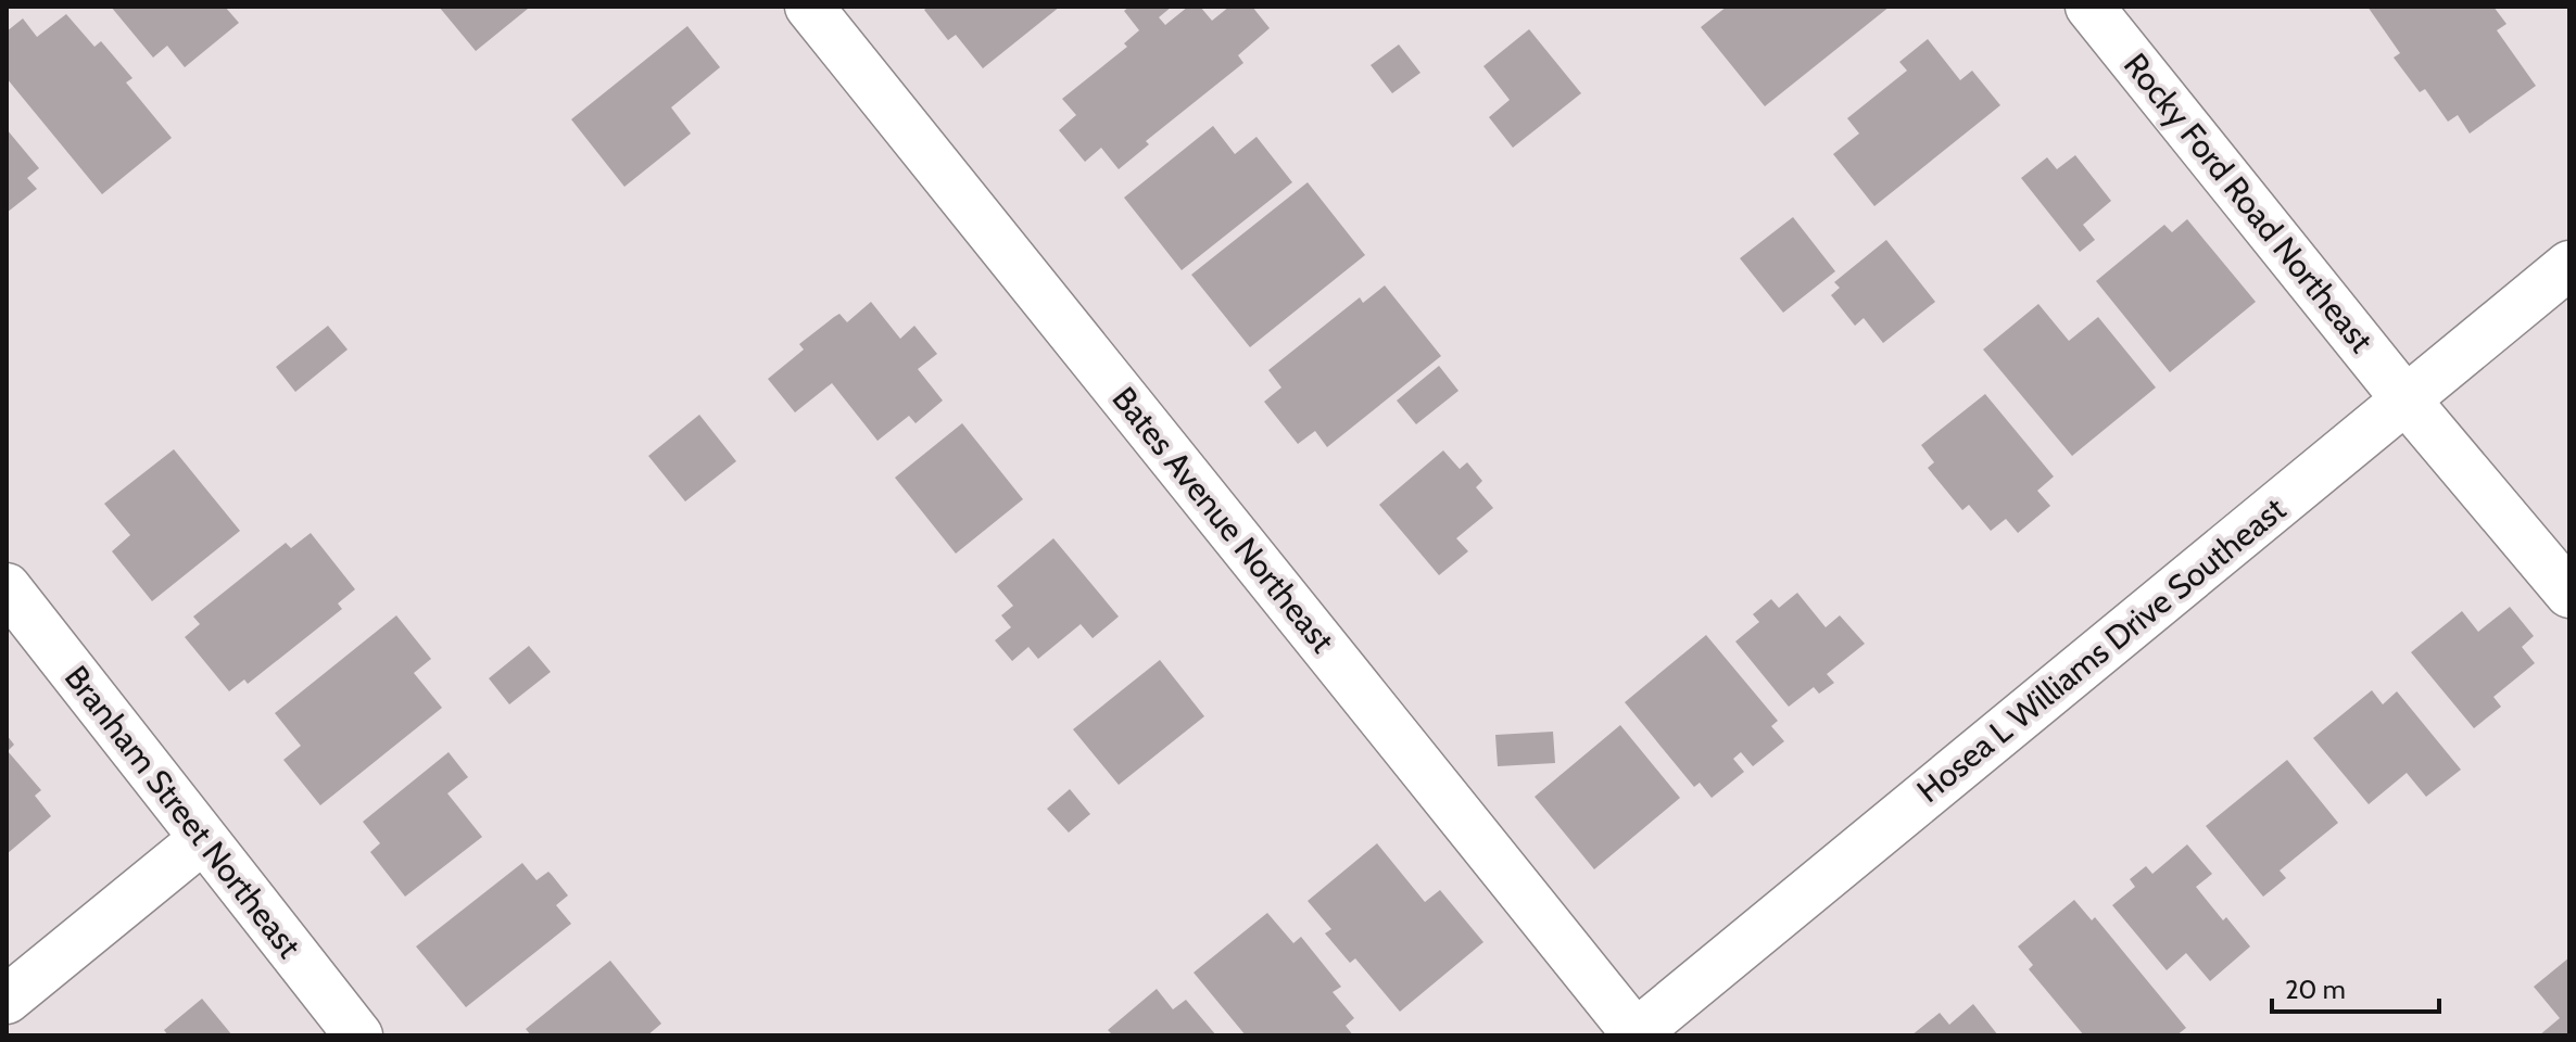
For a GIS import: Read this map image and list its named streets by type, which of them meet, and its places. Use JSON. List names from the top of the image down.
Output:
{
  "streets": {
    "street": [
      "Rocky Ford Road Northeast",
      "Bates Avenue Northeast",
      "Hosea L Williams Drive Southeast",
      "Branham Street Northeast"
    ]
  },
  "crossings": [
    ["Rocky Ford Road Northeast", "Hosea L Williams Drive Southeast"],
    ["Bates Avenue Northeast", "Hosea L Williams Drive Southeast"]
  ],
  "scale_bar": "20 m"
}
